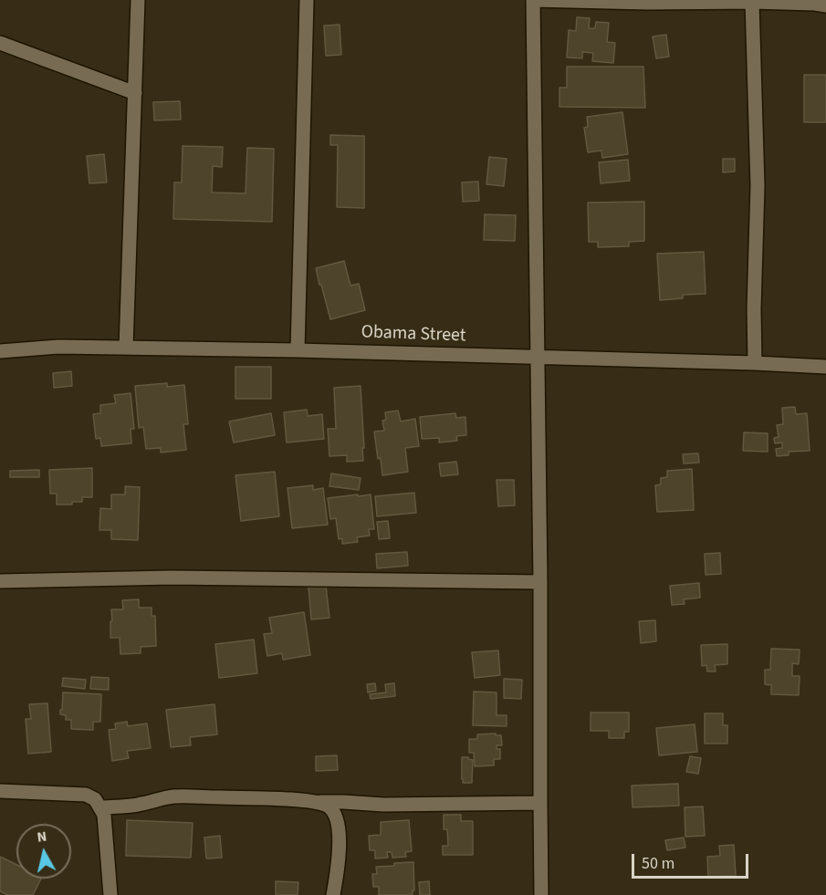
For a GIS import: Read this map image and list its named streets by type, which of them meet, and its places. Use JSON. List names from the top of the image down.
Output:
{
  "streets": {
    "street": ["Obama Street"]
  },
  "scale_bar": "50 m",
  "north": "top"
}
